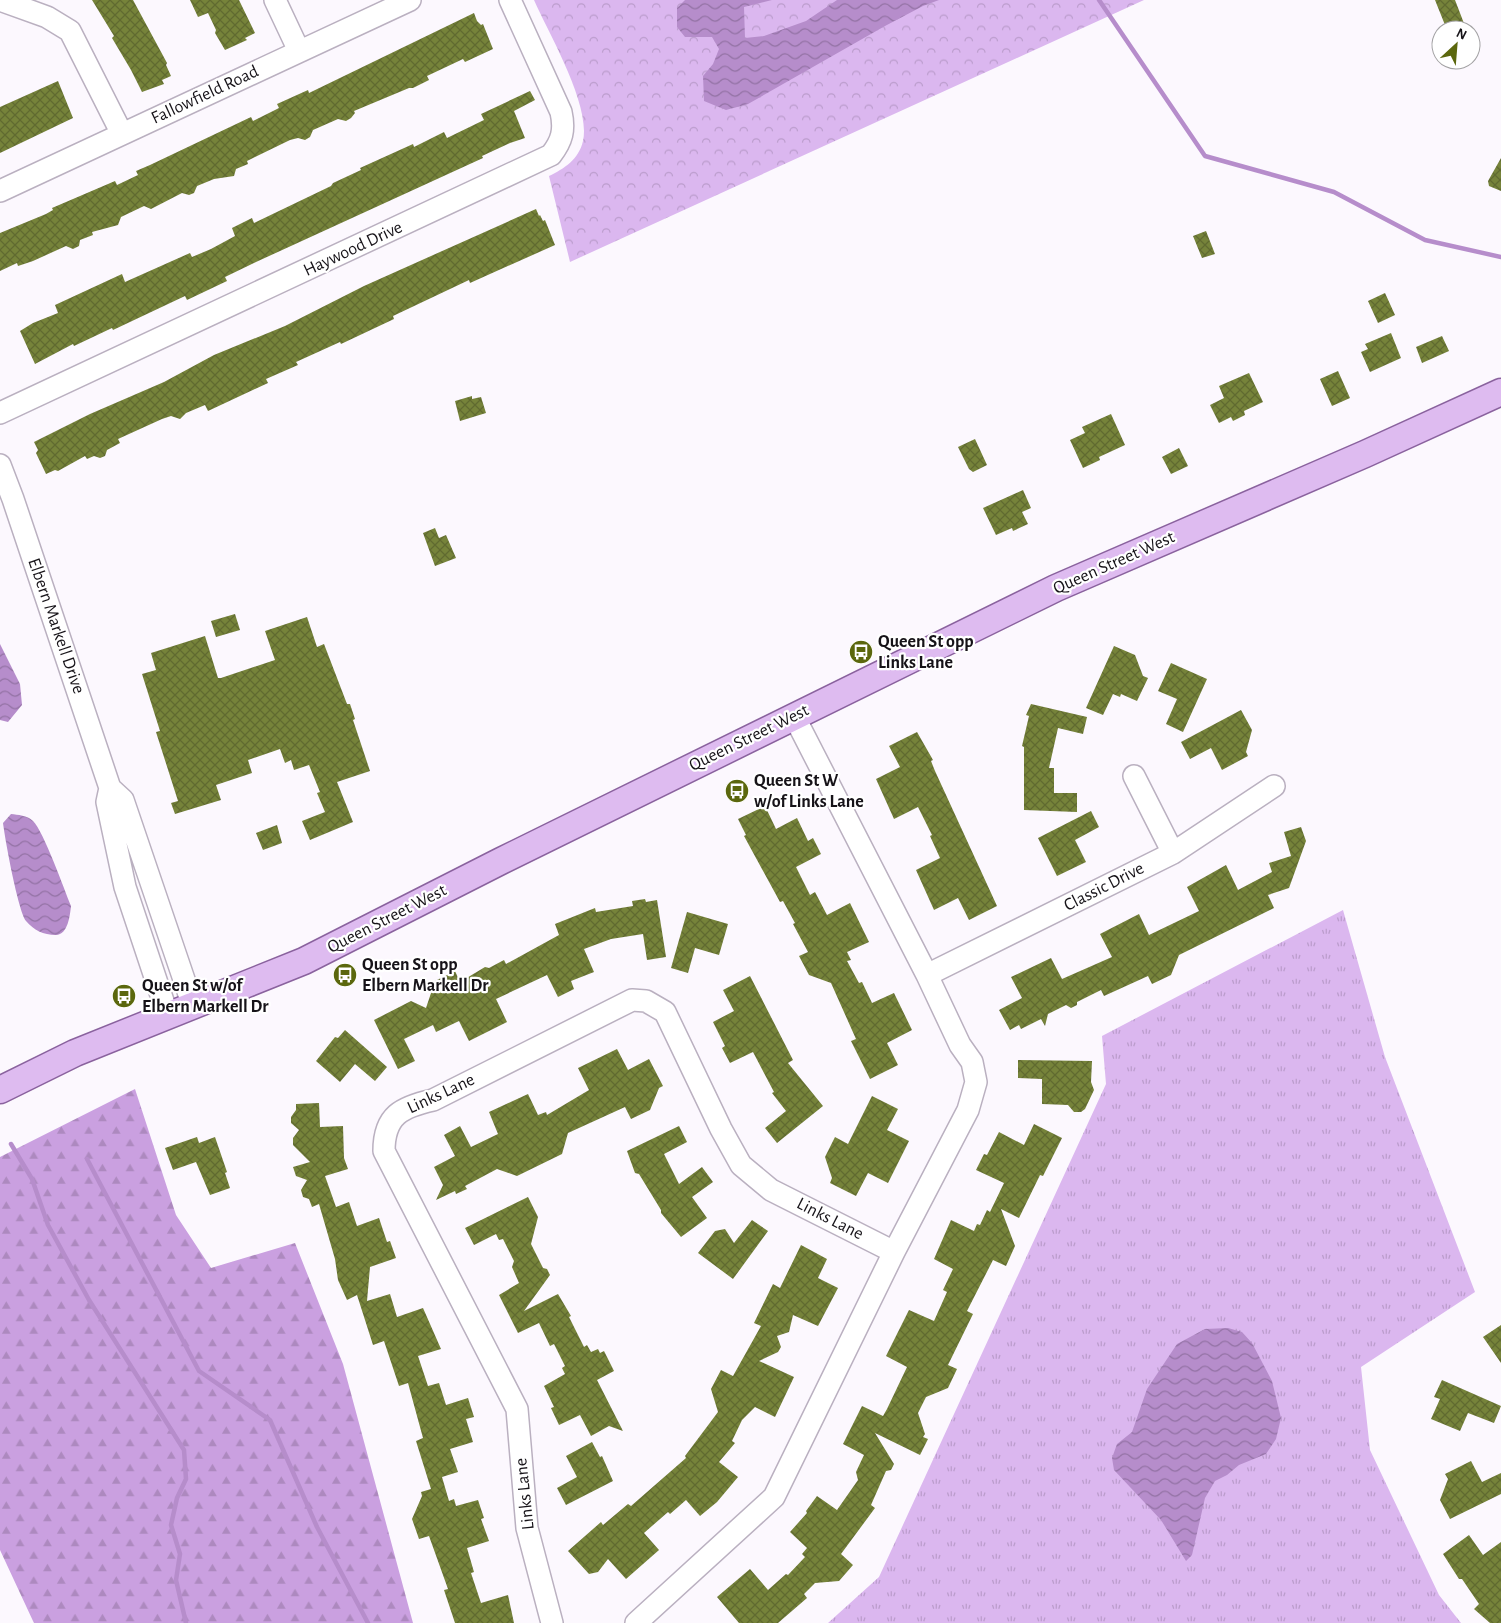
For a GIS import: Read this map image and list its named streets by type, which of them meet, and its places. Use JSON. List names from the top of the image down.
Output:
{
  "streets": {
    "main road": ["Queen Street West"],
    "street": [
      "Fallowfield Road",
      "Haywood Drive",
      "Elbern Markell Drive",
      "Classic Drive",
      "Links Lane"
    ]
  },
  "crossings": [
    ["Queen Street West", "Elbern Markell Drive"]
  ],
  "places": {
    "bus stop": [
      "Queen St opp Links Lane",
      "Queen St W w/of Links Lane",
      "Queen St opp Elbern Markell Dr",
      "Queen St w/of Elbern Markell Dr"
    ]
  },
  "north": "top right"
}
